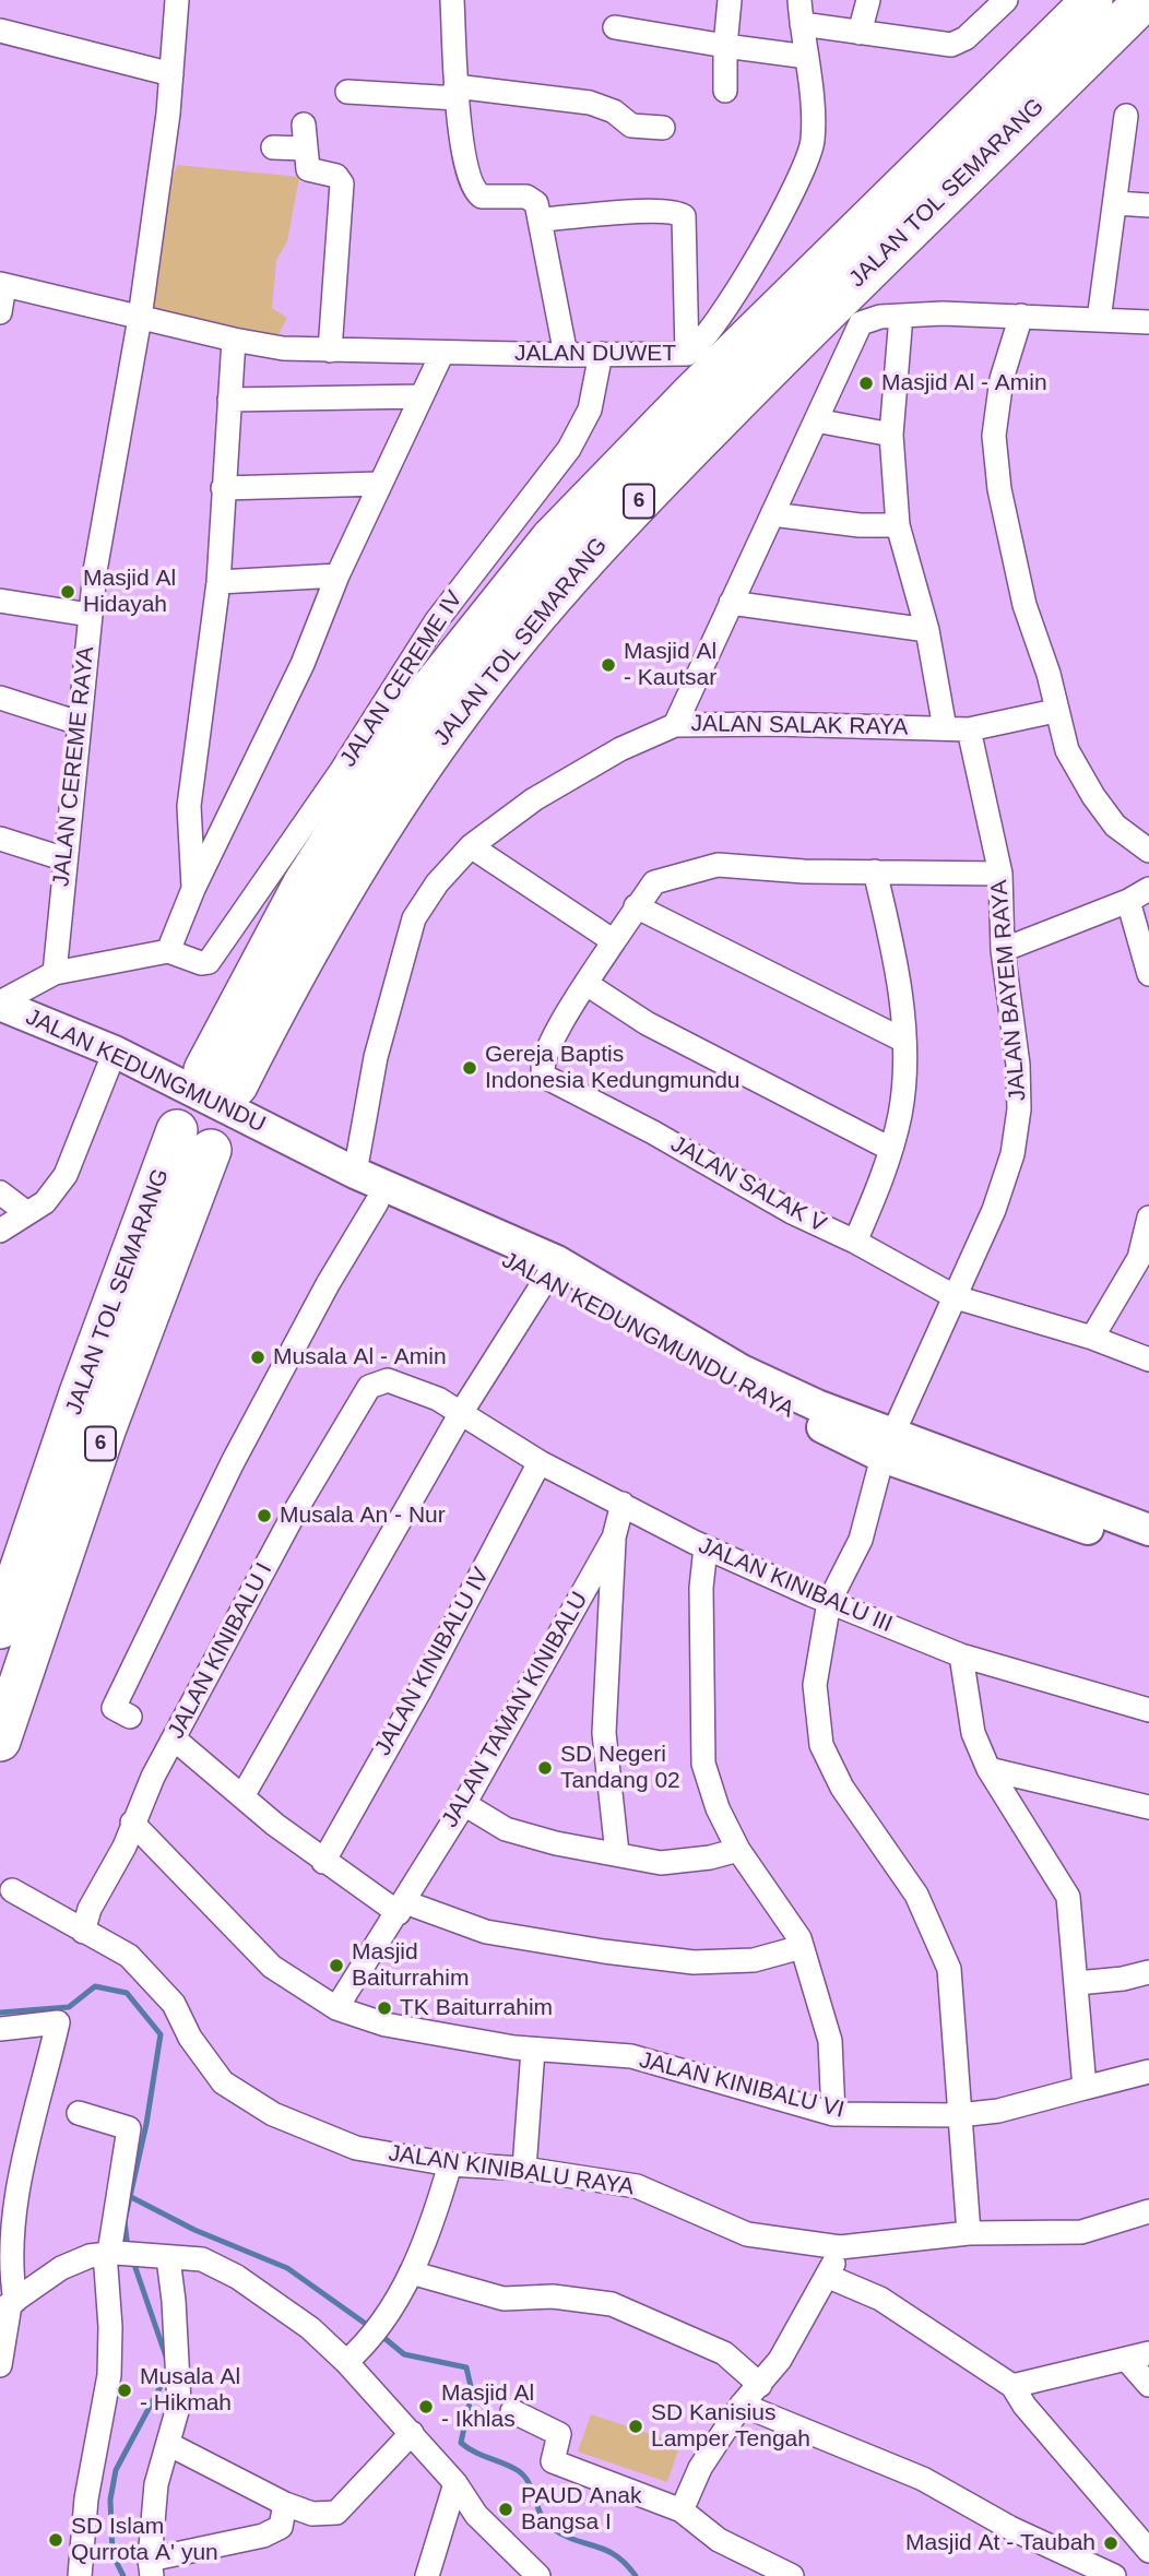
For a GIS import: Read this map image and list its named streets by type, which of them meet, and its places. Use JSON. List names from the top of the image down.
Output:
{
  "streets": {
    "highway": ["JALAN TOL SEMARANG", "6"],
    "main road": ["JALAN KEDUNGMUNDU", "JALAN KEDUNGMUNDU RAYA"],
    "street": [
      "JALAN DUWET",
      "JALAN CEREME IV",
      "JALAN SALAK RAYA",
      "JALAN CEREME RAYA",
      "JALAN BAYEM RAYA",
      "JALAN SALAK V",
      "JALAN KINIBALU III",
      "JALAN KINIBALU I",
      "JALAN KINIBALU IV",
      "JALAN TAMAN KINIBALU",
      "JALAN KINIBALU VI",
      "JALAN KINIBALU RAYA"
    ]
  },
  "crossings": [
    ["JALAN DUWET", "JALAN CEREME IV"],
    ["JALAN DUWET", "JALAN CEREME RAYA"],
    ["JALAN SALAK RAYA", "JALAN BAYEM RAYA"],
    ["JALAN SALAK RAYA", "JALAN KEDUNGMUNDU RAYA"],
    ["JALAN BAYEM RAYA", "JALAN SALAK V"],
    ["JALAN BAYEM RAYA", "JALAN KEDUNGMUNDU RAYA"],
    ["JALAN BAYEM RAYA", "JALAN KINIBALU III"],
    ["JALAN BAYEM RAYA", "JALAN KINIBALU VI"],
    ["JALAN BAYEM RAYA", "JALAN KINIBALU RAYA"],
    ["JALAN KEDUNGMUNDU", "JALAN KEDUNGMUNDU RAYA"],
    ["JALAN KINIBALU III", "JALAN KINIBALU I"],
    ["JALAN KINIBALU III", "JALAN KINIBALU IV"],
    ["JALAN KINIBALU I", "JALAN KINIBALU VI"],
    ["JALAN KINIBALU I", "JALAN KINIBALU RAYA"],
    ["JALAN TAMAN KINIBALU", "JALAN KINIBALU VI"]
  ],
  "places": [
    "Masjid Al - Amin",
    "Masjid Al Hidayah",
    "Masjid Al - Kautsar",
    "Gereja Baptis Indonesia Kedungmundu",
    "Musala Al - Amin",
    "Musala An - Nur",
    "SD Negeri Tandang 02",
    "Masjid Baiturrahim",
    "TK Baiturrahim",
    "Musala Al - Hikmah",
    "Masjid Al - Ikhlas",
    "SD Kanisius Lamper Tengah",
    "PAUD Anak Bangsa I",
    "SD Islam Qurrota A' yun",
    "Masjid At - Taubah"
  ]
}
